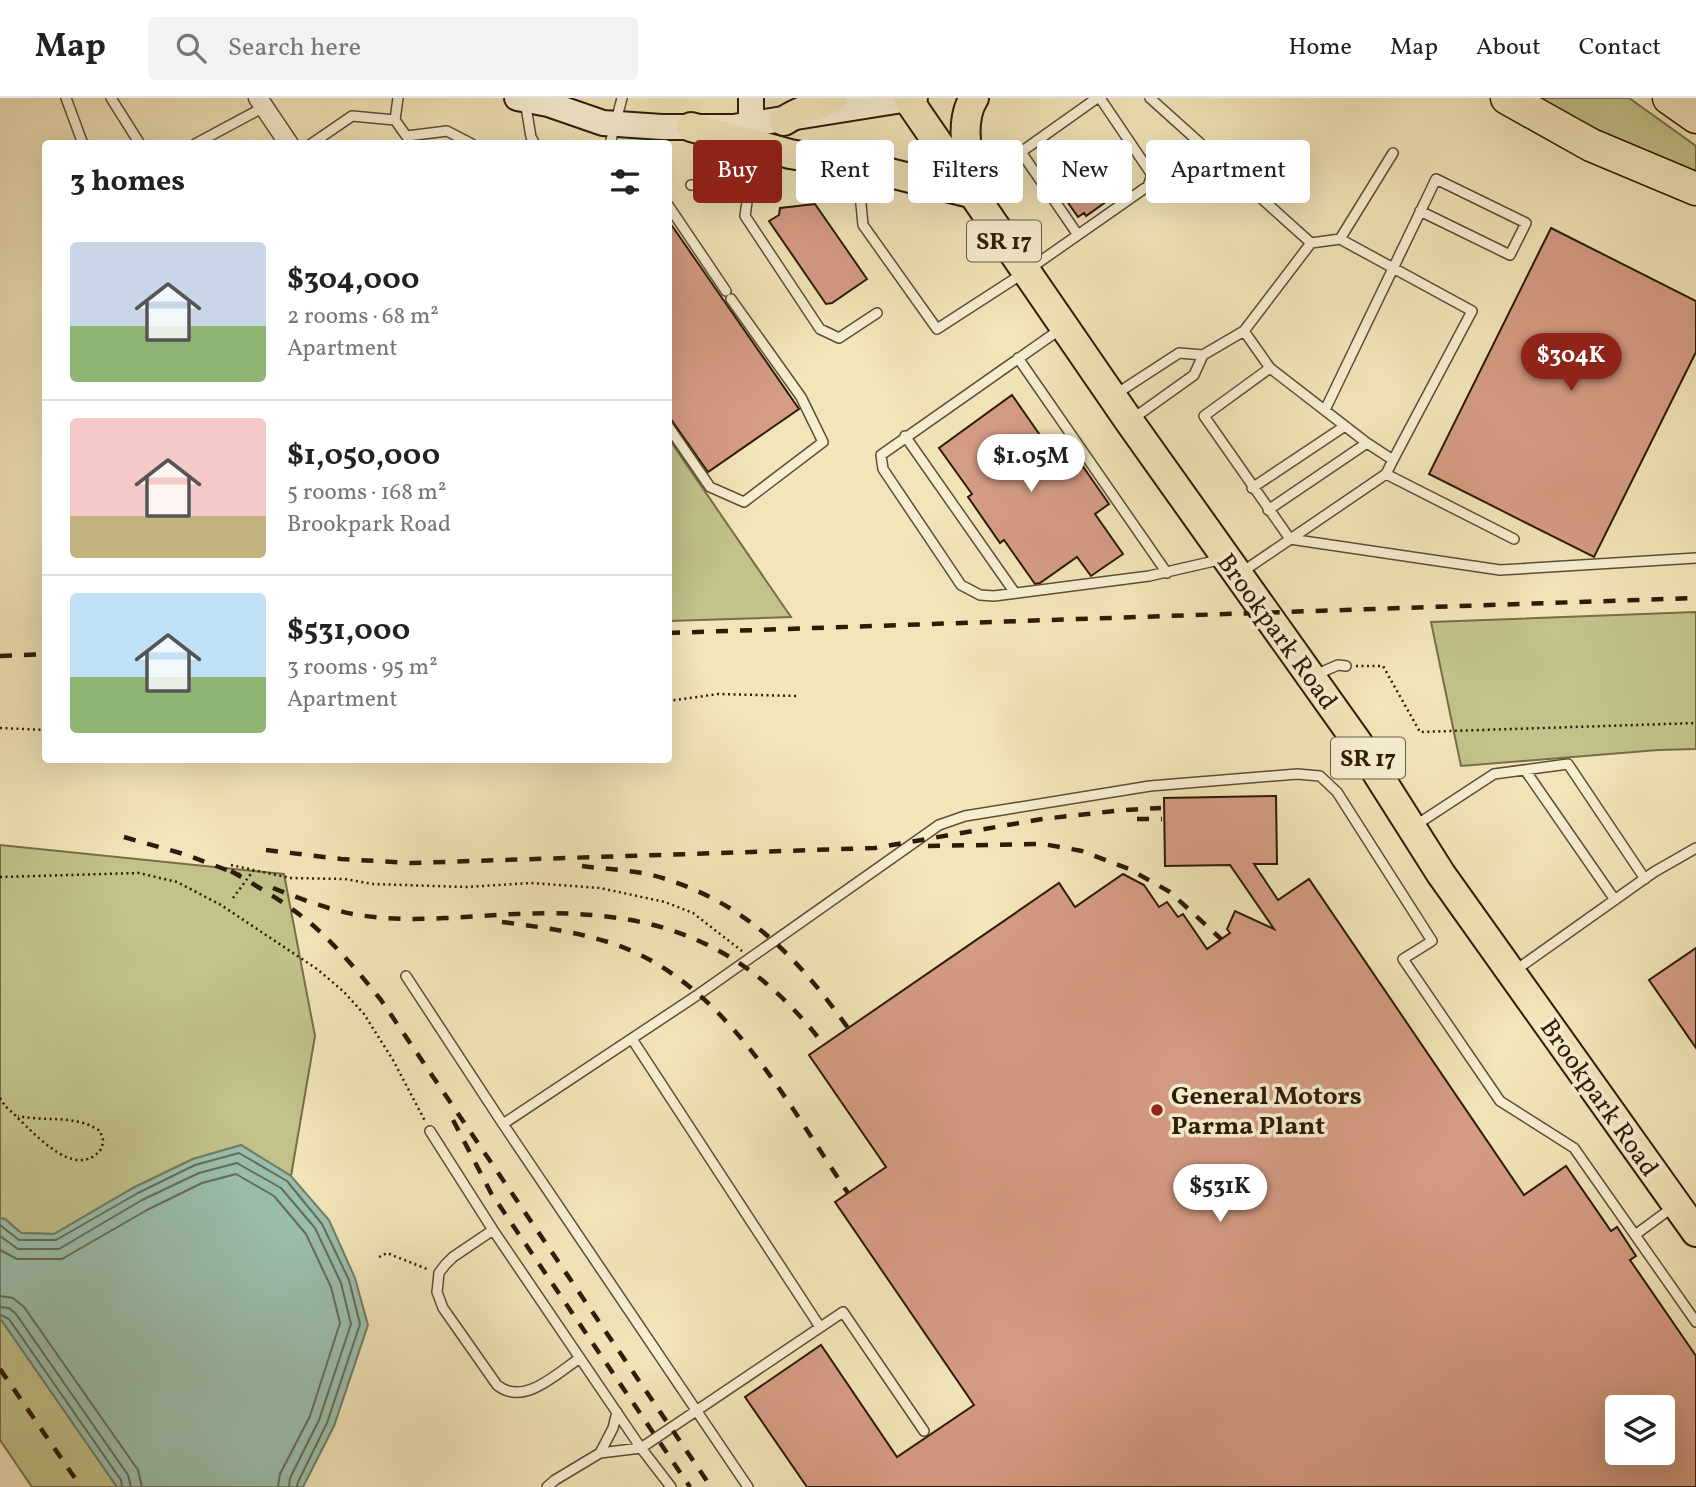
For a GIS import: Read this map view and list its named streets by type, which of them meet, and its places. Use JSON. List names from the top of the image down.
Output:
{
  "streets": {
    "main road": ["SR 17", "Brookpark Road"]
  },
  "places": ["General Motors Parma Plant"],
  "page": {
    "header": "Map",
    "search": "Search here",
    "nav": [
      "Home",
      "Map",
      "About",
      "Contact"
    ],
    "chip": [
      "Buy",
      "Rent",
      "Filters",
      "New",
      "Apartment"
    ],
    "heading": "3 homes",
    "list": [
      {
        "name": "$304,000",
        "note": "2 rooms · 68 m² · Apartment"
      },
      {
        "name": "$1,050,000",
        "note": "5 rooms · 168 m² · Brookpark Road"
      },
      {
        "name": "$531,000",
        "note": "3 rooms · 95 m² · Apartment"
      }
    ],
    "price": ["$304K", "$1.05M", "$531K"]
  }
}
